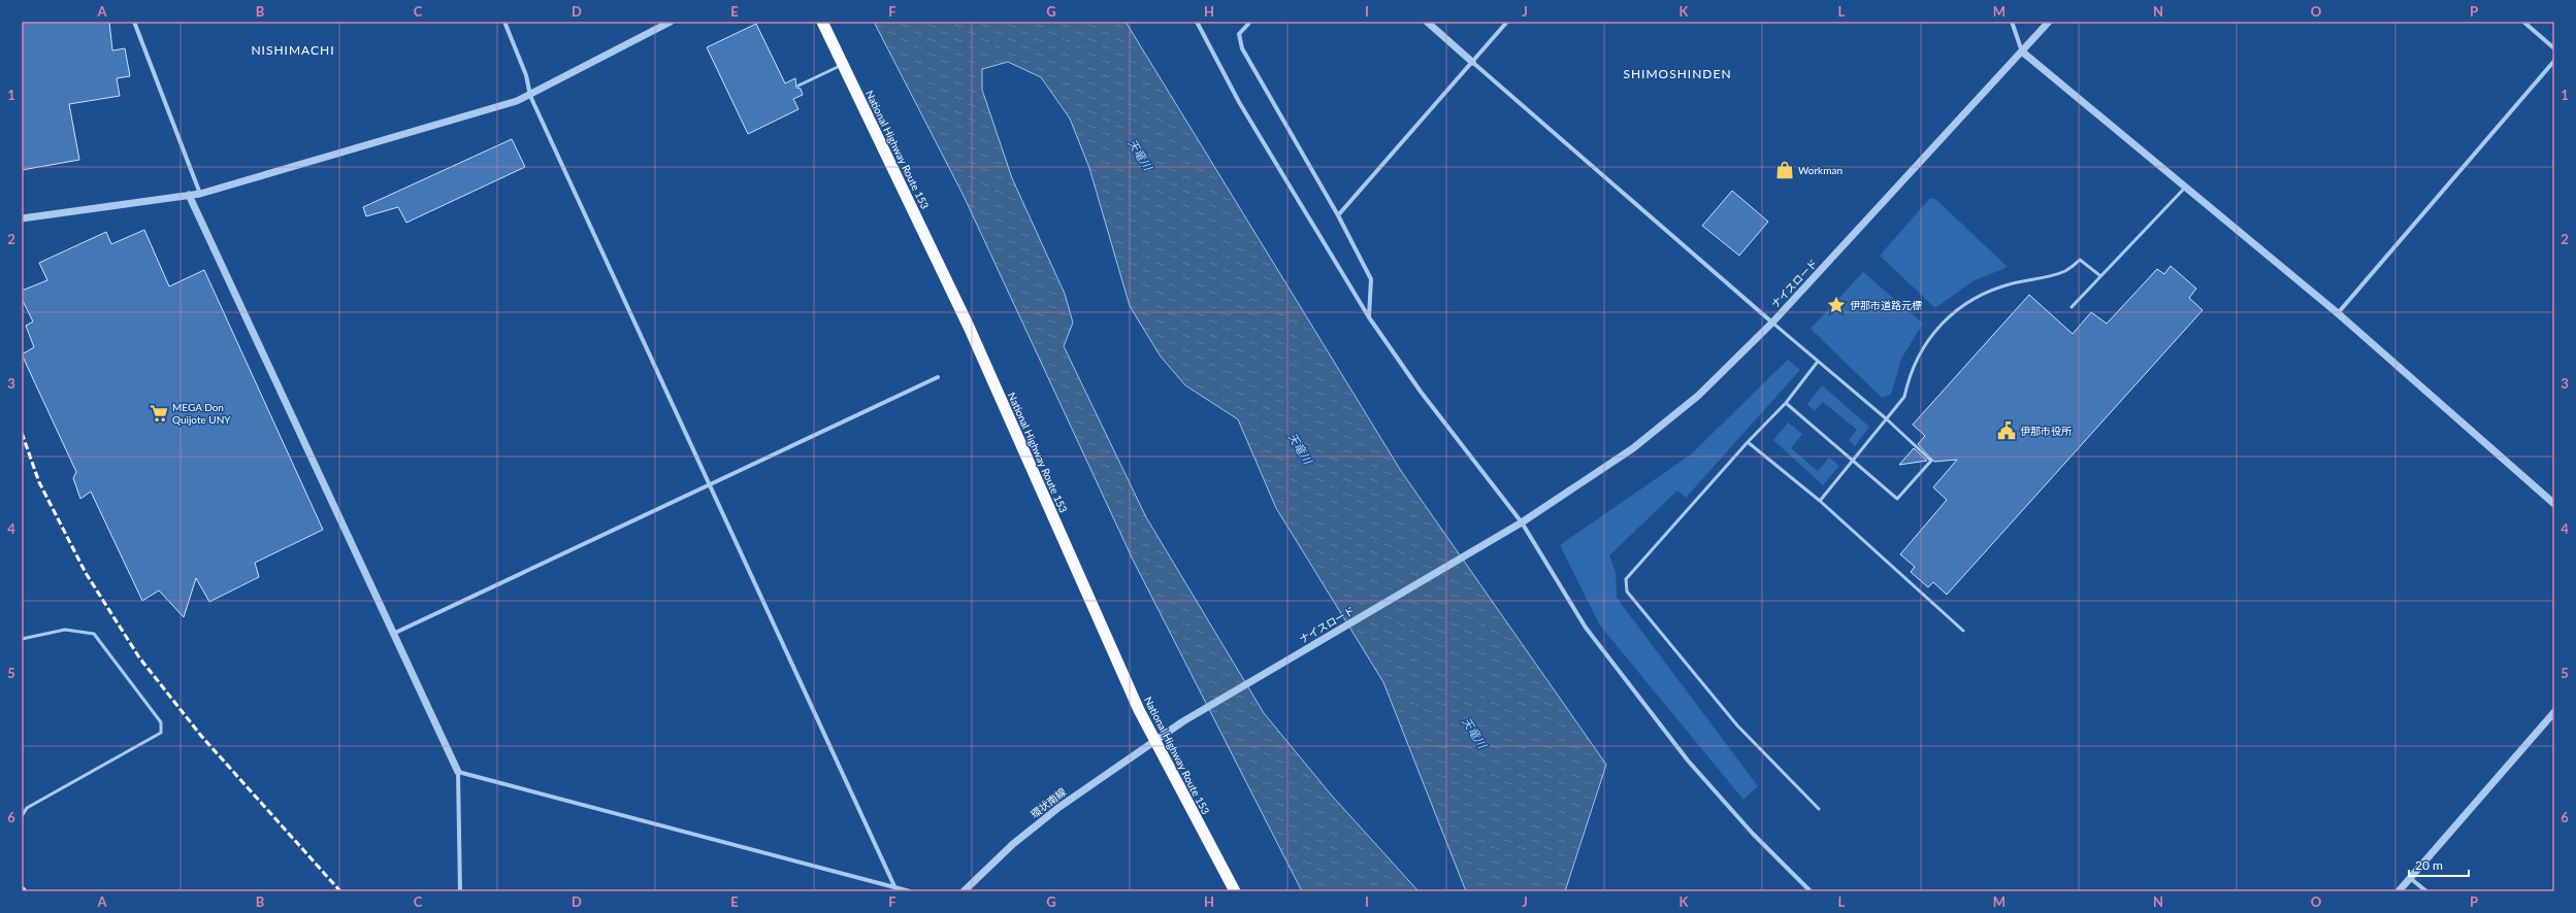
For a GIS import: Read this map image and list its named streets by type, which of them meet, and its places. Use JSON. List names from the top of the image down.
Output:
{
  "streets": {
    "highway": ["National Highway Route 153"],
    "street": ["ナイスロード", "環状南線"]
  },
  "crossings": [
    ["National Highway Route 153", "ナイスロード"],
    ["National Highway Route 153", "環状南線"],
    ["ナイスロード", "環状南線"]
  ],
  "districts": ["NISHIMACHI", "SHIMOSHINDEN"],
  "water": ["天竜川"],
  "places": {
    "shop": ["Workman"],
    "place": ["伊那市道路元標"],
    "supermarket": ["MEGA Don Quijote UNY"],
    "public building": ["伊那市役所"]
  },
  "scale_bar": "20 m",
  "grid": {
    "columns": [
      "A",
      "B",
      "C",
      "D",
      "E",
      "F",
      "G",
      "H",
      "I",
      "J",
      "K",
      "L",
      "M",
      "N",
      "O",
      "P"
    ],
    "rows": [
      "1",
      "2",
      "3",
      "4",
      "5",
      "6"
    ]
  }
}
